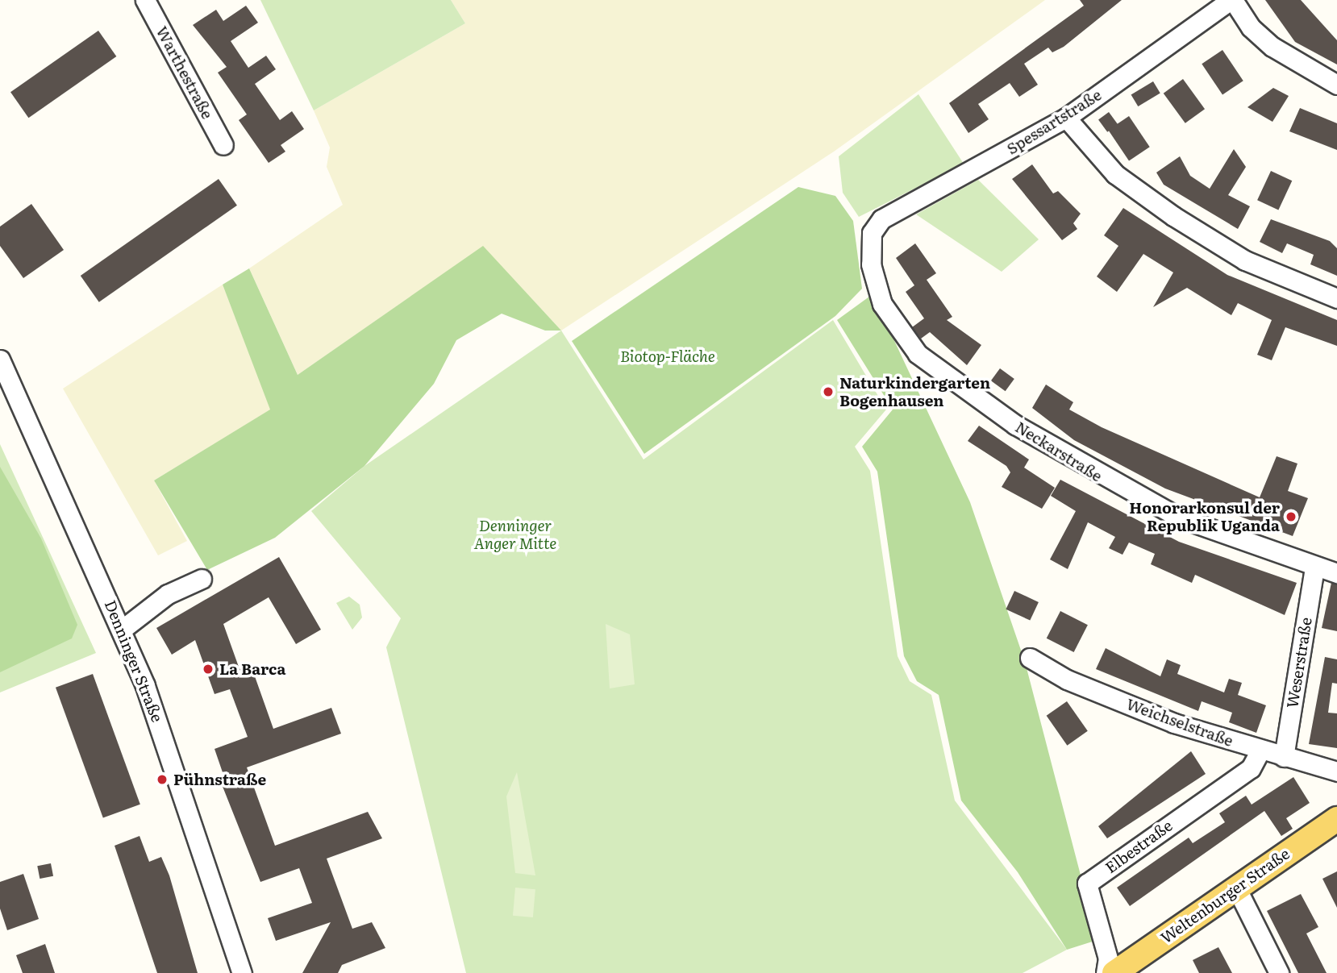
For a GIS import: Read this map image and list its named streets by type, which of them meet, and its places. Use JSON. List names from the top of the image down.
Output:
{
  "streets": {
    "main road": ["Weltenburger Straße"],
    "street": [
      "Warthestraße",
      "Spessartstraße",
      "Neckarstraße",
      "Denninger Straße",
      "Weserstraße",
      "Weichselstraße",
      "Elbestraße"
    ]
  },
  "crossings": [
    ["Spessartstraße", "Neckarstraße"],
    ["Neckarstraße", "Weserstraße"],
    ["Weserstraße", "Weichselstraße"],
    ["Weichselstraße", "Elbestraße"]
  ],
  "parks": ["Biotop-Fläche", "Denninger Anger Mitte"],
  "places": [
    "Naturkindergarten Bogenhausen",
    "Honorarkonsul der Republik Uganda",
    "La Barca",
    "Pühnstraße"
  ]
}
